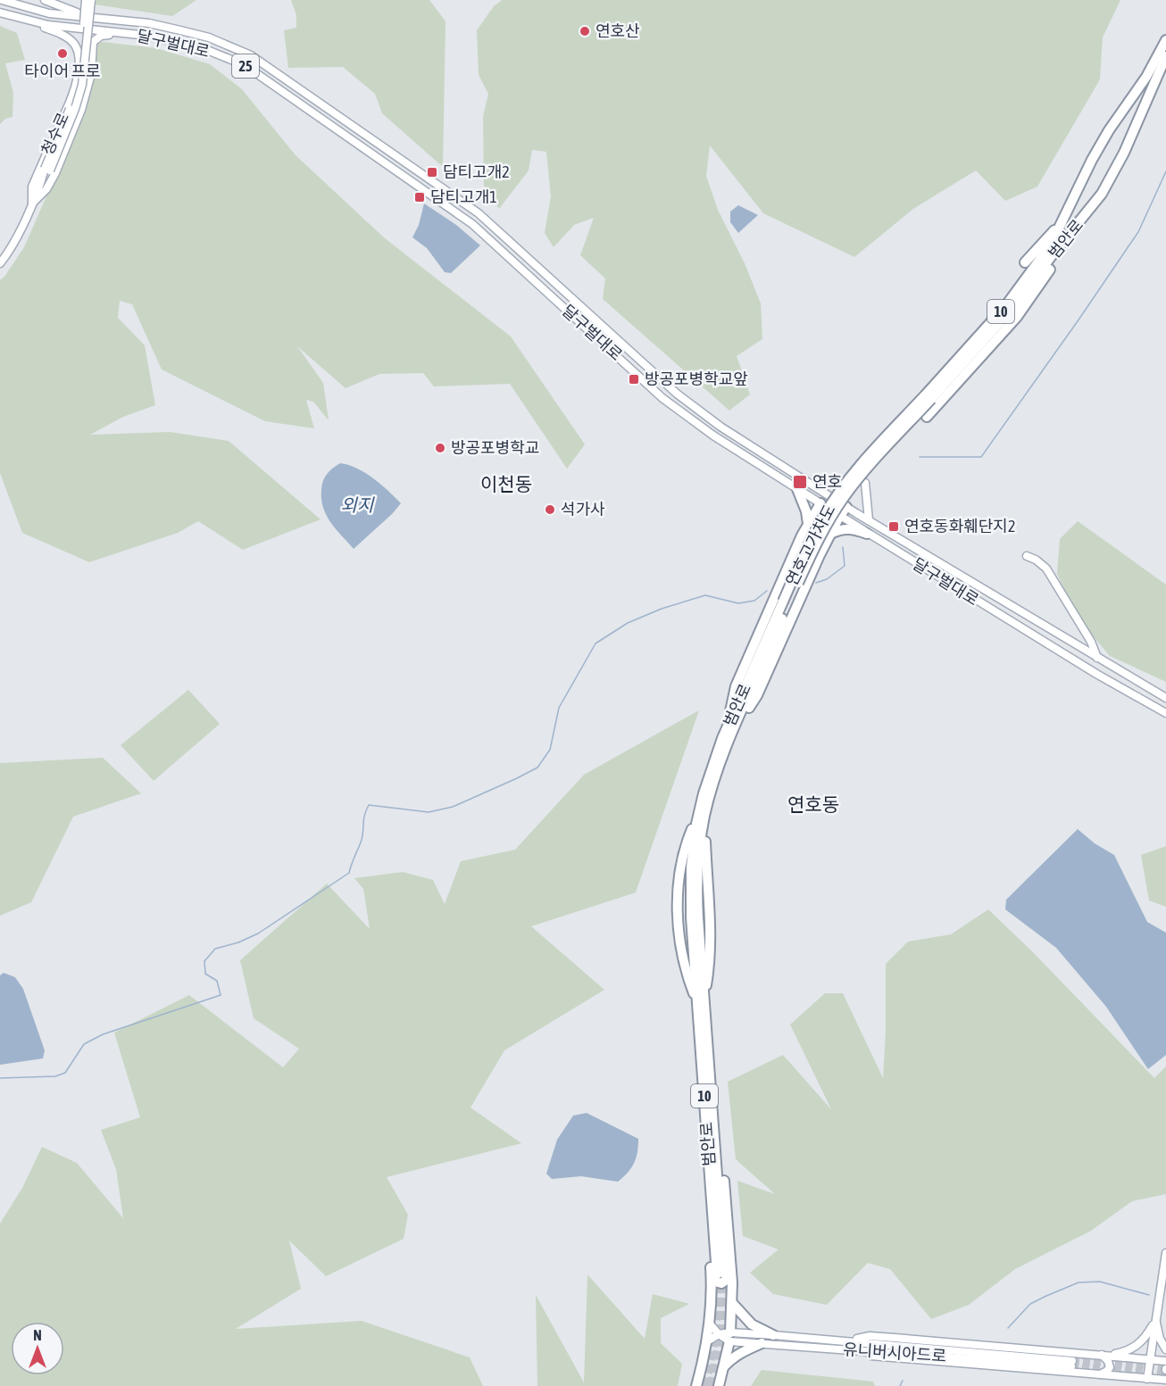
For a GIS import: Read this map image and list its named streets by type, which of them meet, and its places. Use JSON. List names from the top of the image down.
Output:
{
  "streets": {
    "highway": ["범안로", "10", "연호고가차도"],
    "main road": [
      "달구벌대로",
      "25",
      "청수로",
      "유니버시아드로"
    ]
  },
  "crossings": [
    ["달구벌대로", "청수로"],
    ["범안로", "연호고가차도"]
  ],
  "districts": ["이천동", "연호동"],
  "water": ["외지"],
  "places": {
    "other": [
      "연호산",
      "타이어 프로",
      "방공포병학교",
      "석가사"
    ],
    "transit": [
      "담티고개2",
      "담티고개1",
      "방공포병학교앞",
      "연호",
      "연호동화훼단지2"
    ]
  },
  "north": "top"
}
